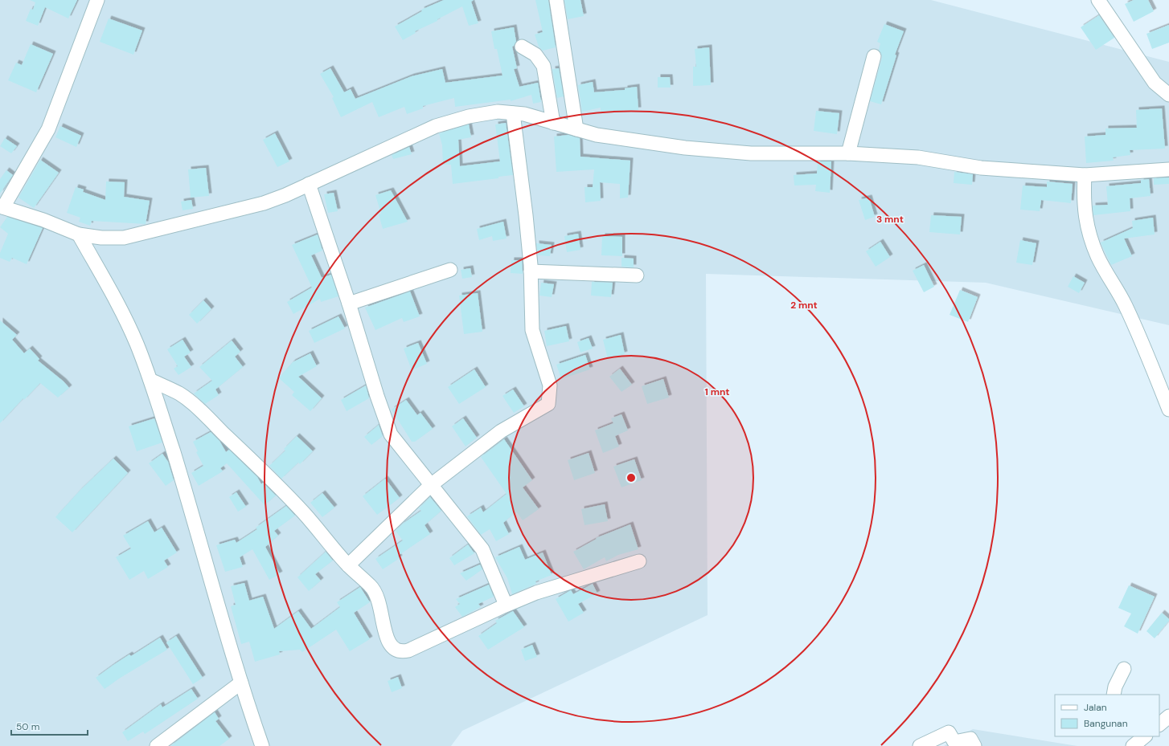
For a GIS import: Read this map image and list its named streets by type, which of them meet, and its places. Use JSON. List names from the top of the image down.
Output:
{
  "legend": ["Jalan", "Bangunan"],
  "scale_bar": "50 m",
  "rings": ["3 mnt", "2 mnt", "1 mnt"]
}
